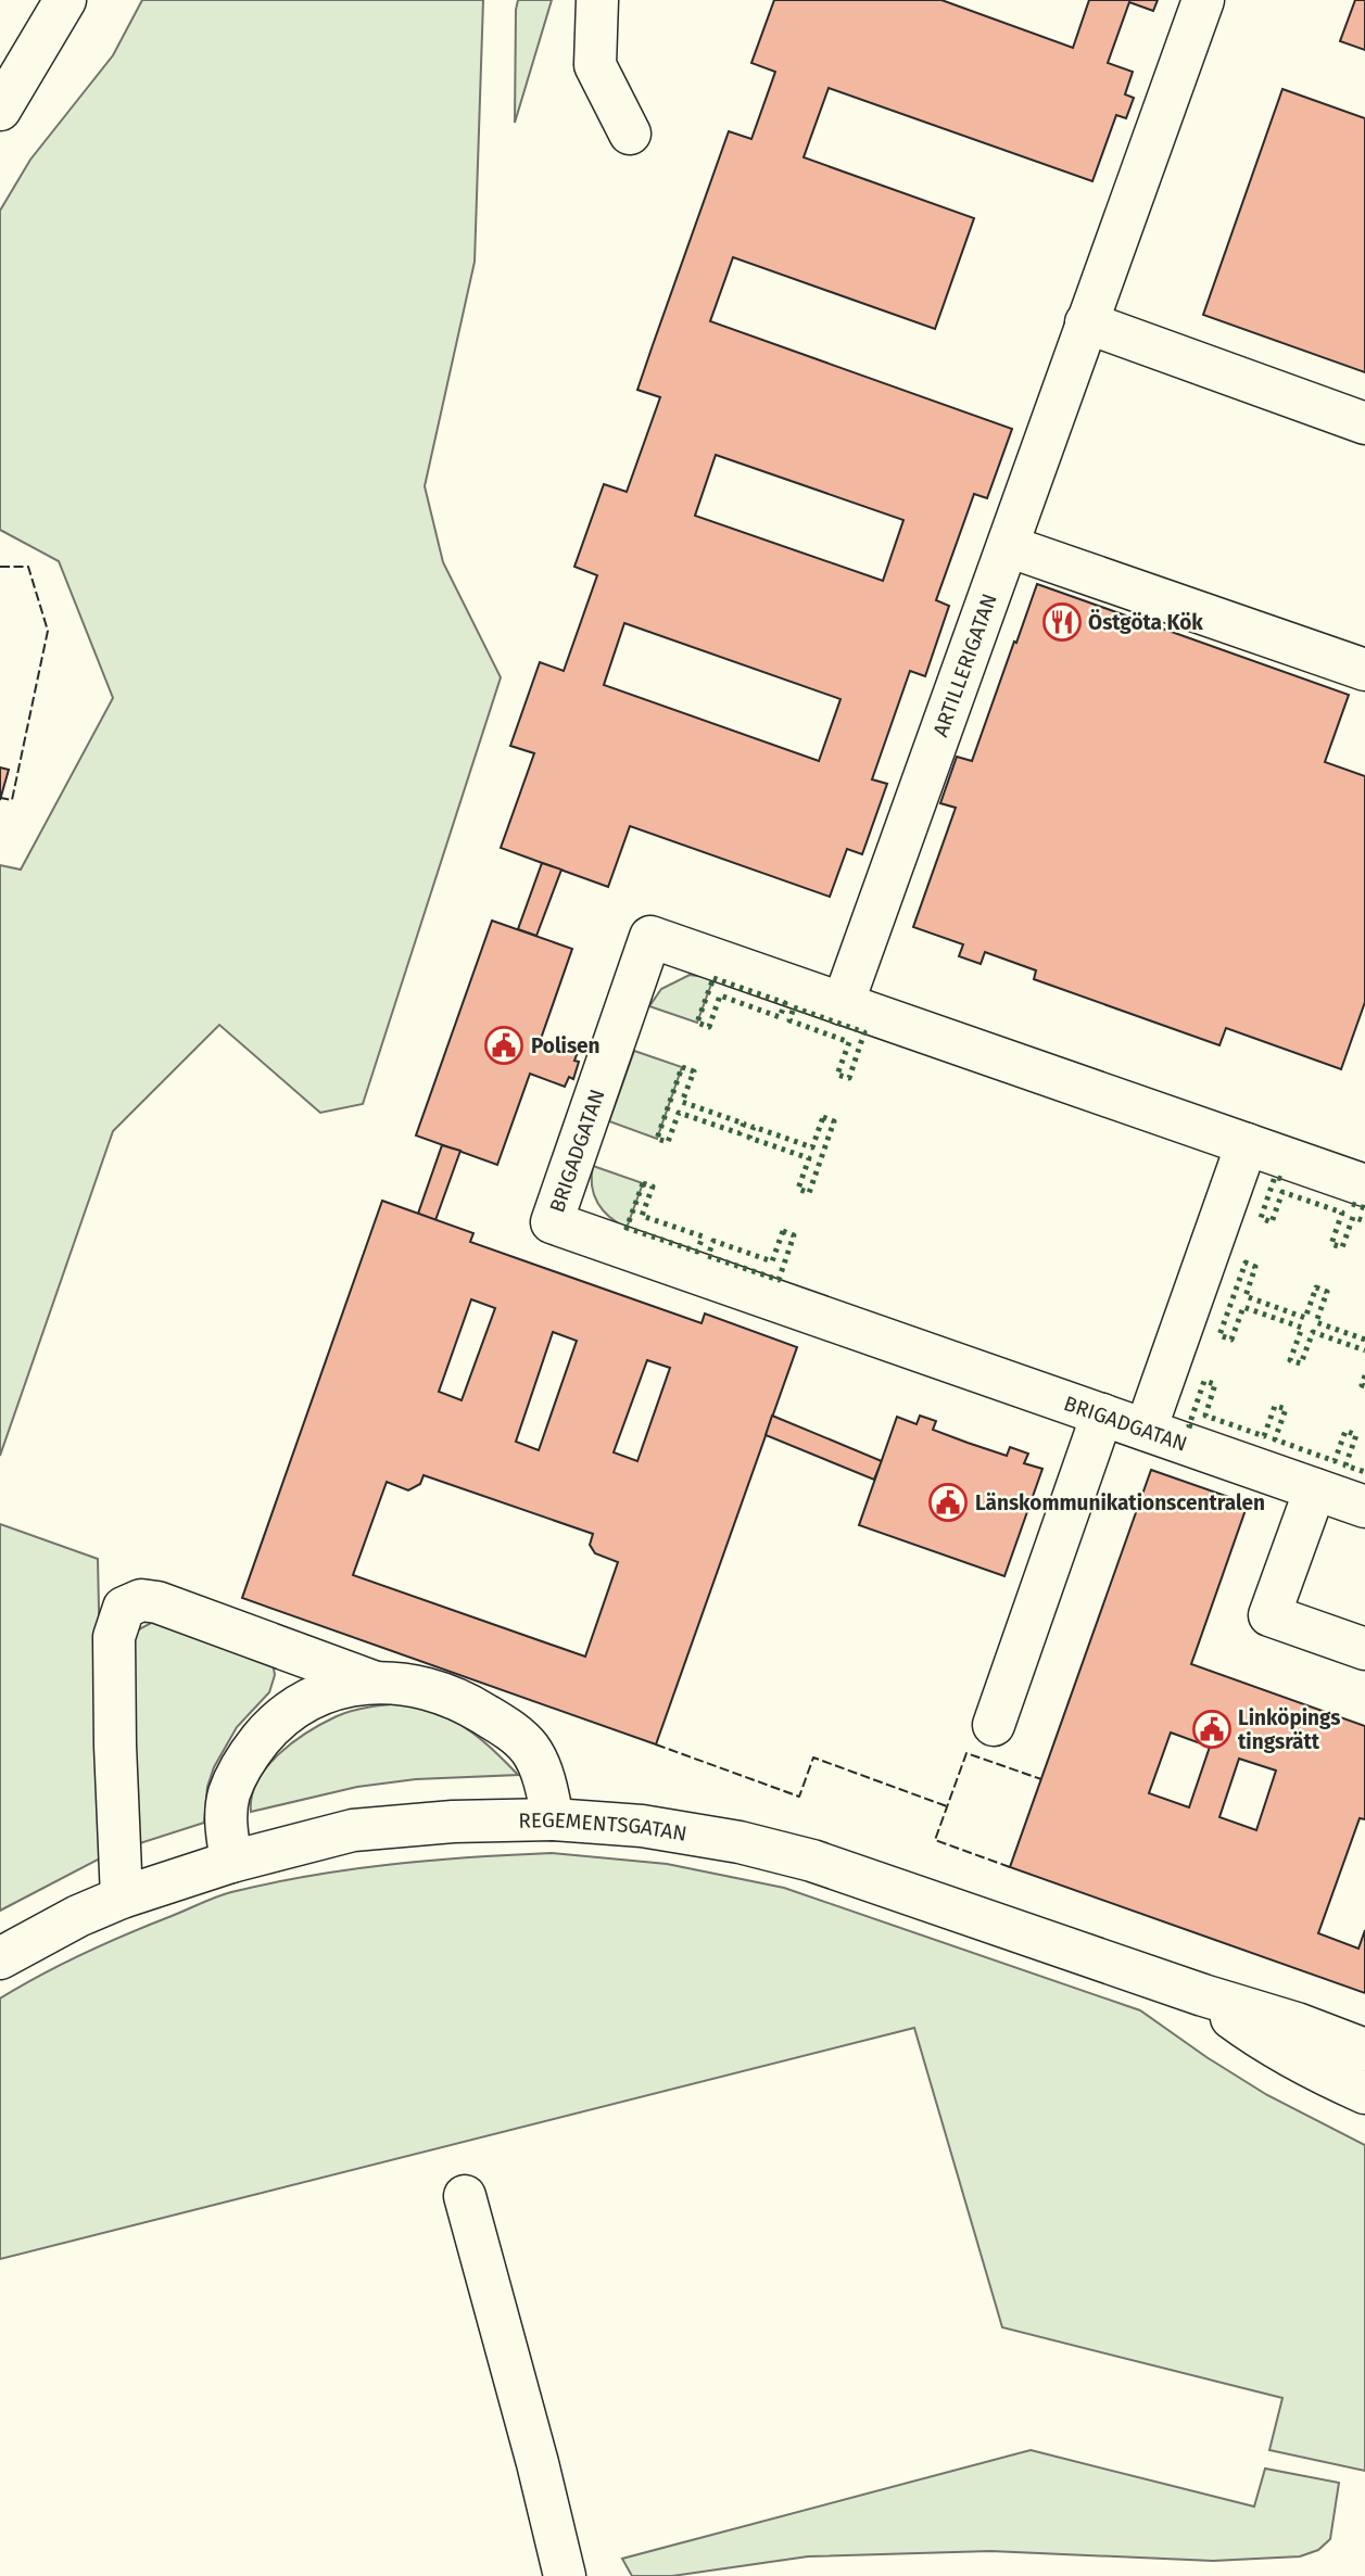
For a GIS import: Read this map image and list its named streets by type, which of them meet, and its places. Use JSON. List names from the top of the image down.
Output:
{
  "streets": {
    "street": ["ARTILLERIGATAN", "BRIGADGATAN", "REGEMENTSGATAN"]
  },
  "crossings": [
    ["ARTILLERIGATAN", "BRIGADGATAN"]
  ],
  "places": {
    "restaurant": ["Östgöta Kök"],
    "public building": ["Polisen", "Länskommunikationscentralen", "Linköpings tingsrätt"]
  }
}
